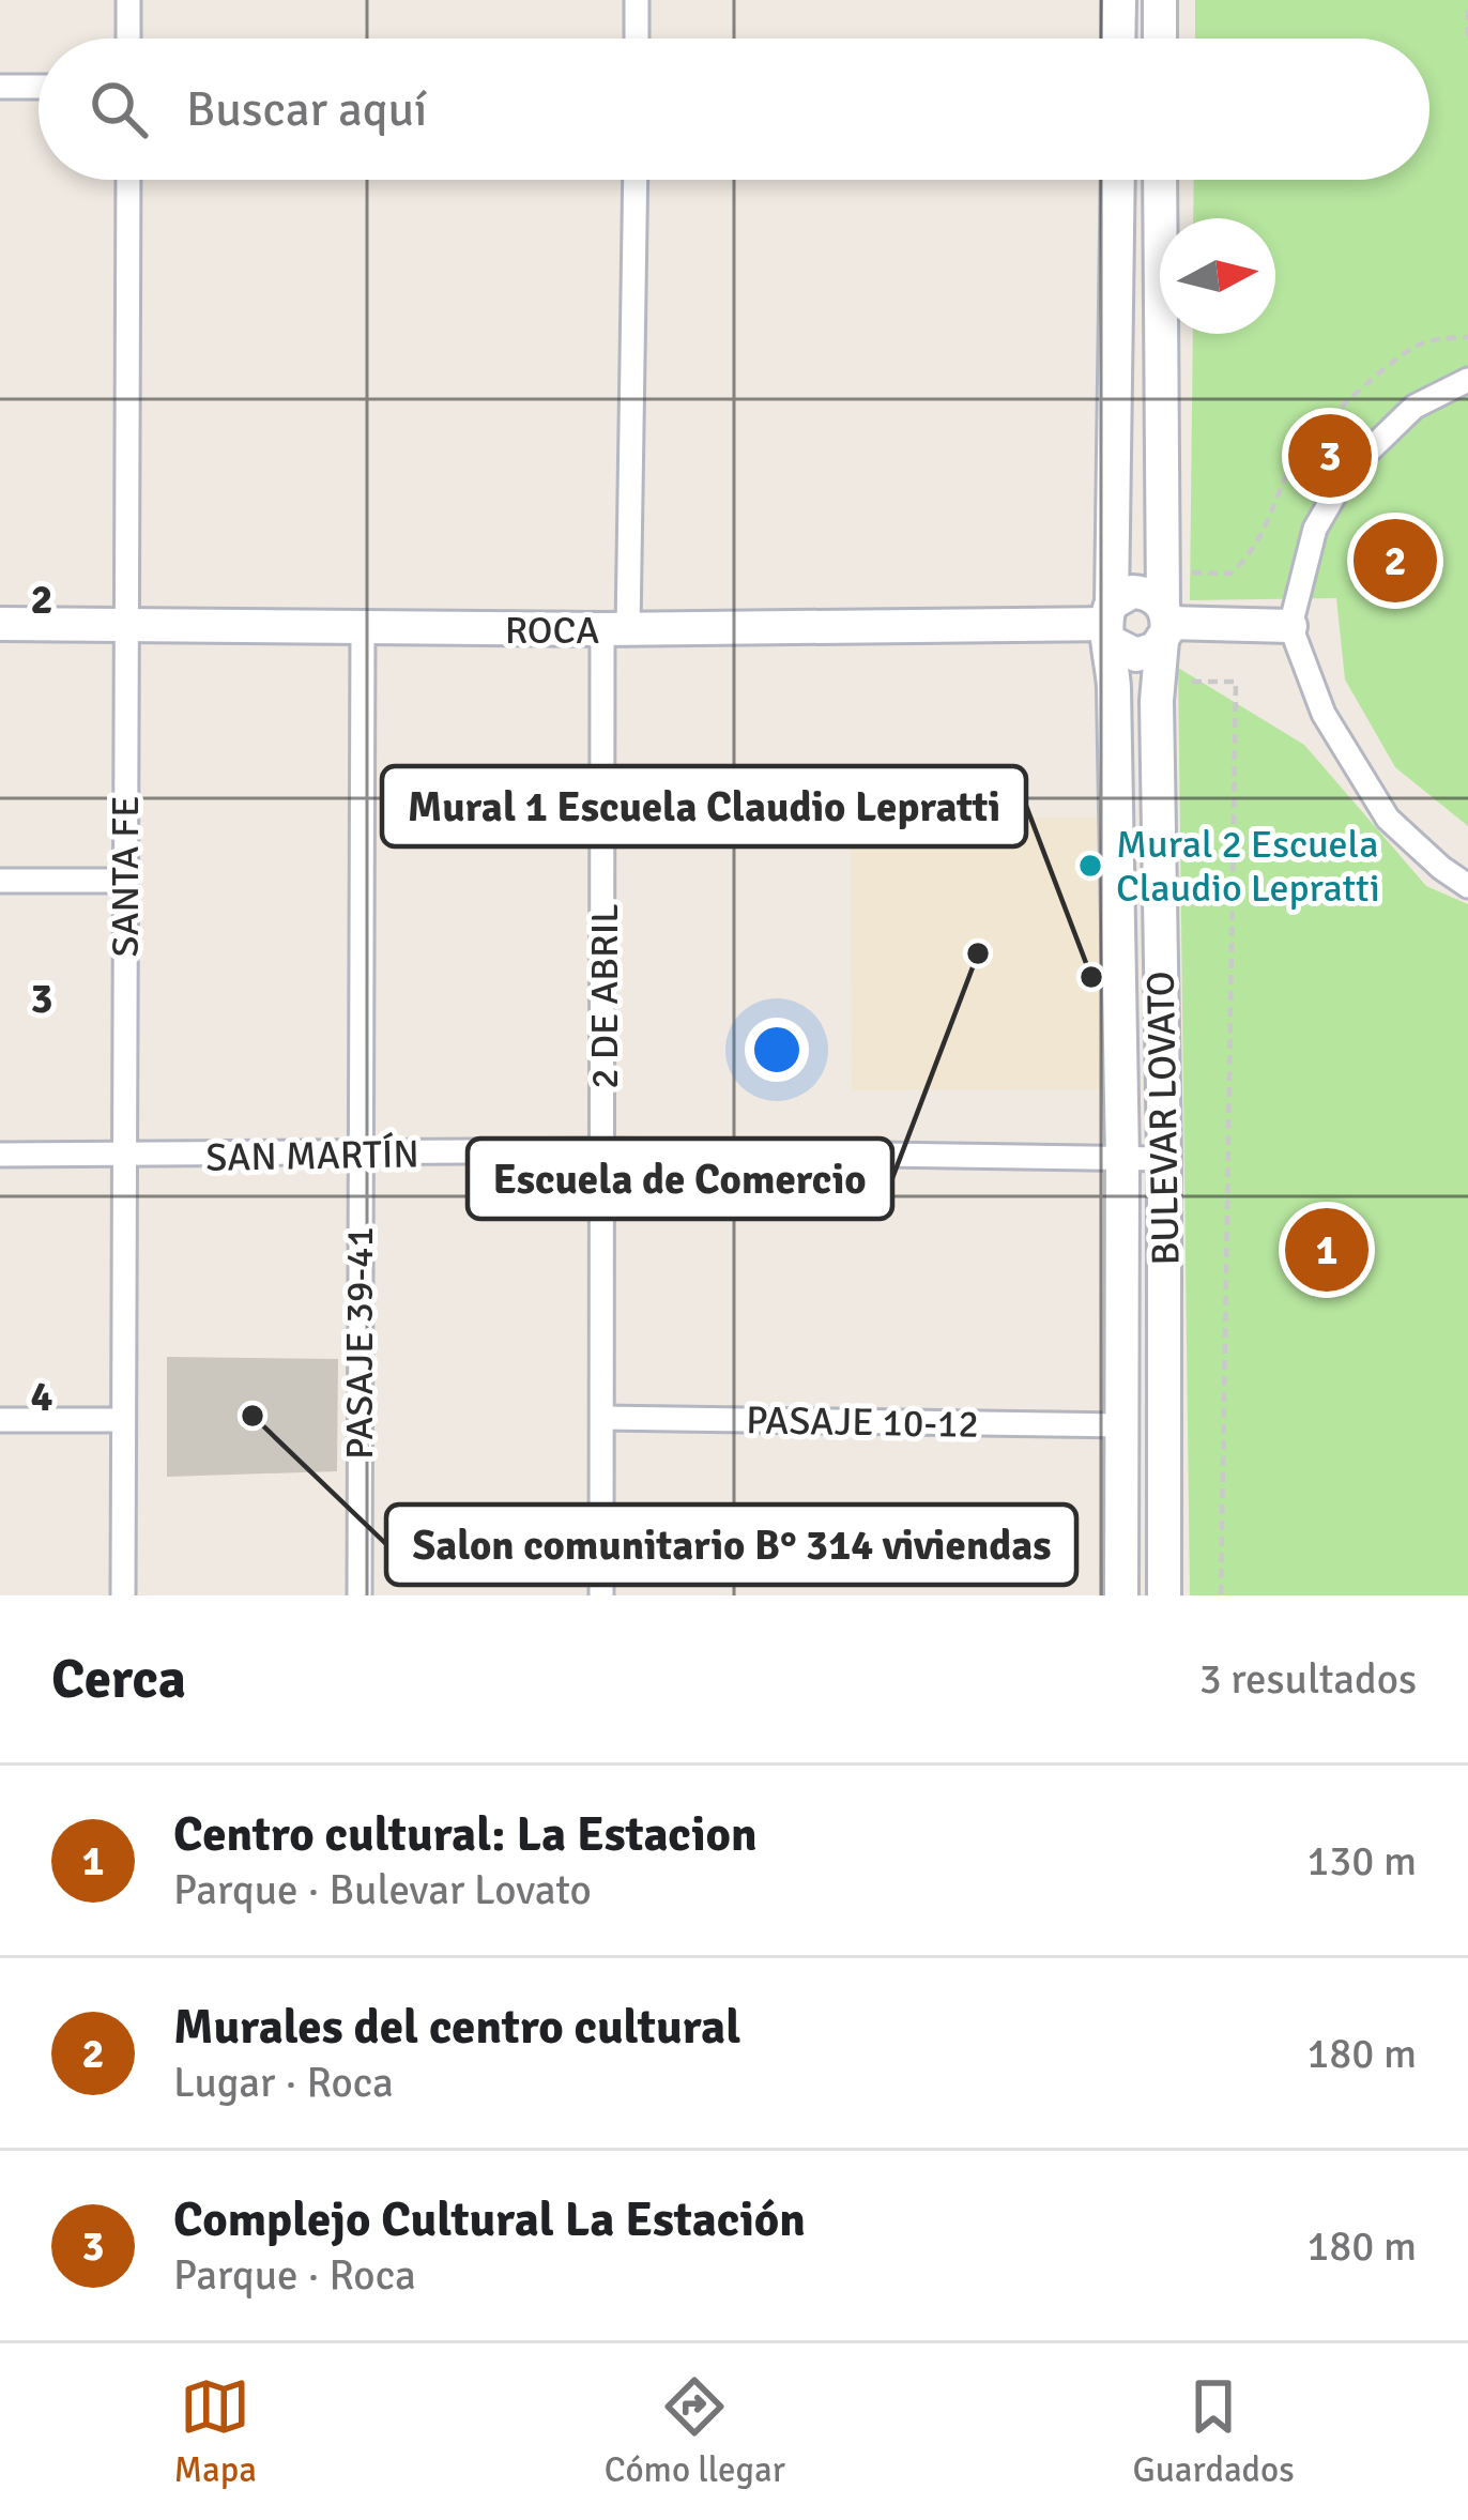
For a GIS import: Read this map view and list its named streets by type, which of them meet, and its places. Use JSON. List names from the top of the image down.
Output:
{
  "streets": {
    "main road": ["ROCA", "BULEVAR LOVATO"],
    "street": [
      "SANTA FE",
      "2 DE ABRIL",
      "SAN MARTÍN",
      "PASAJE 39-41",
      "PASAJE 10-12"
    ]
  },
  "crossings": [
    ["ROCA", "SANTA FE"],
    ["ROCA", "2 DE ABRIL"],
    ["ROCA", "BULEVAR LOVATO"],
    ["ROCA", "PASAJE 39-41"],
    ["SANTA FE", "SAN MARTÍN"],
    ["2 DE ABRIL", "SAN MARTÍN"],
    ["2 DE ABRIL", "PASAJE 10-12"],
    ["BULEVAR LOVATO", "SAN MARTÍN"],
    ["BULEVAR LOVATO", "PASAJE 10-12"],
    ["SAN MARTÍN", "PASAJE 39-41"]
  ],
  "places": [
    "Mural 2 Escuela Claudio Lepratti",
    "Escuela de Comercio",
    "Mural 1 Escuela Claudio Lepratti",
    "Salon comunitario B° 314 viviendas"
  ],
  "north": "right",
  "page": {
    "search": "Buscar aquí",
    "pins": ["3", "2", "1"],
    "heading": ["Cerca", "3 resultados"],
    "list": [
      {
        "mark": "1",
        "name": "Centro cultural: La Estacion",
        "note": "Parque · Bulevar Lovato",
        "value": "130 m"
      },
      {
        "mark": "2",
        "name": "Murales del centro cultural",
        "note": "Lugar · Roca",
        "value": "180 m"
      },
      {
        "mark": "3",
        "name": "Complejo Cultural La Estación",
        "note": "Parque · Roca",
        "value": "180 m"
      }
    ],
    "nav": ["Mapa", "Cómo llegar", "Guardados"]
  },
  "grid": {
    "rows": ["2", "3", "4"]
  }
}
